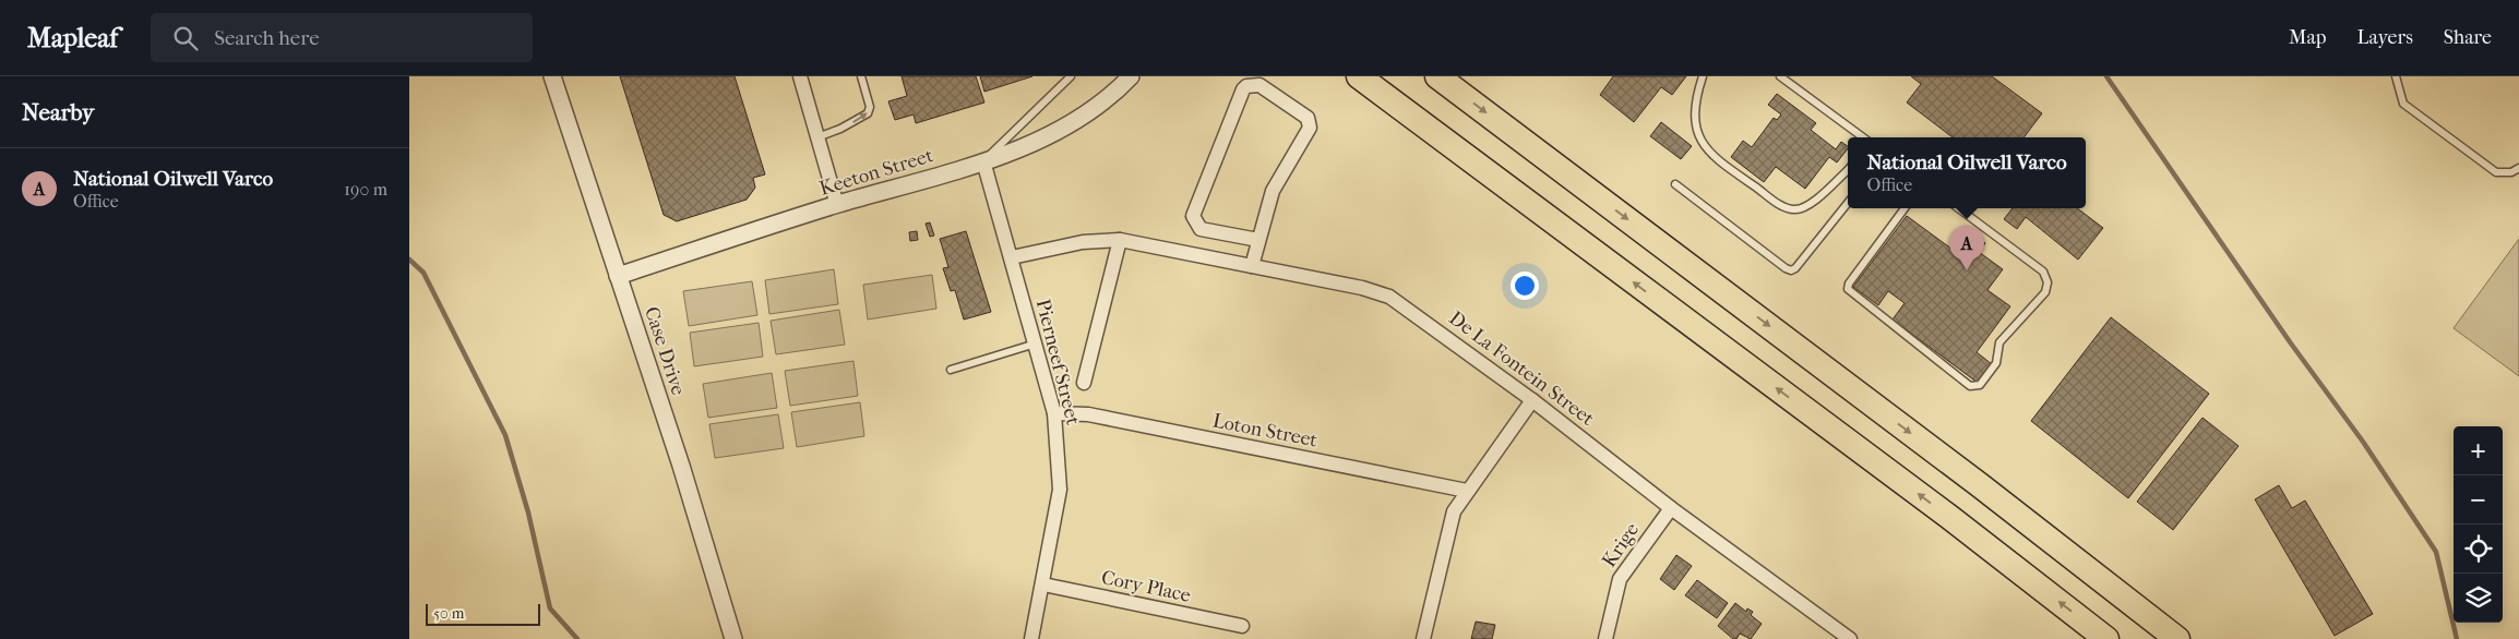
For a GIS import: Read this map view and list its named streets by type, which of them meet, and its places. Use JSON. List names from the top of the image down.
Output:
{
  "streets": {
    "street": [
      "Keeton Street",
      "Case Drive",
      "Pierneef Street",
      "De La Fontein Street",
      "Loton Street",
      "Krige",
      "Cory Place"
    ]
  },
  "crossings": [
    ["Keeton Street", "Case Drive"],
    ["Keeton Street", "Pierneef Street"],
    ["Pierneef Street", "De La Fontein Street"],
    ["Pierneef Street", "Loton Street"],
    ["Pierneef Street", "Cory Place"],
    ["De La Fontein Street", "Krige"]
  ],
  "scale_bar": "50 m",
  "page": {
    "header": "Mapleaf",
    "search": "Search here",
    "nav": ["Map", "Layers", "Share"],
    "heading": "Nearby",
    "popup": ["National Oilwell Varco", "Office"],
    "list": [
      {
        "mark": "A",
        "name": "National Oilwell Varco",
        "note": "Office",
        "value": "190 m"
      }
    ],
    "pins": "A",
    "map_buttons": ["+", "−"],
    "scale": "50 m"
  }
}
